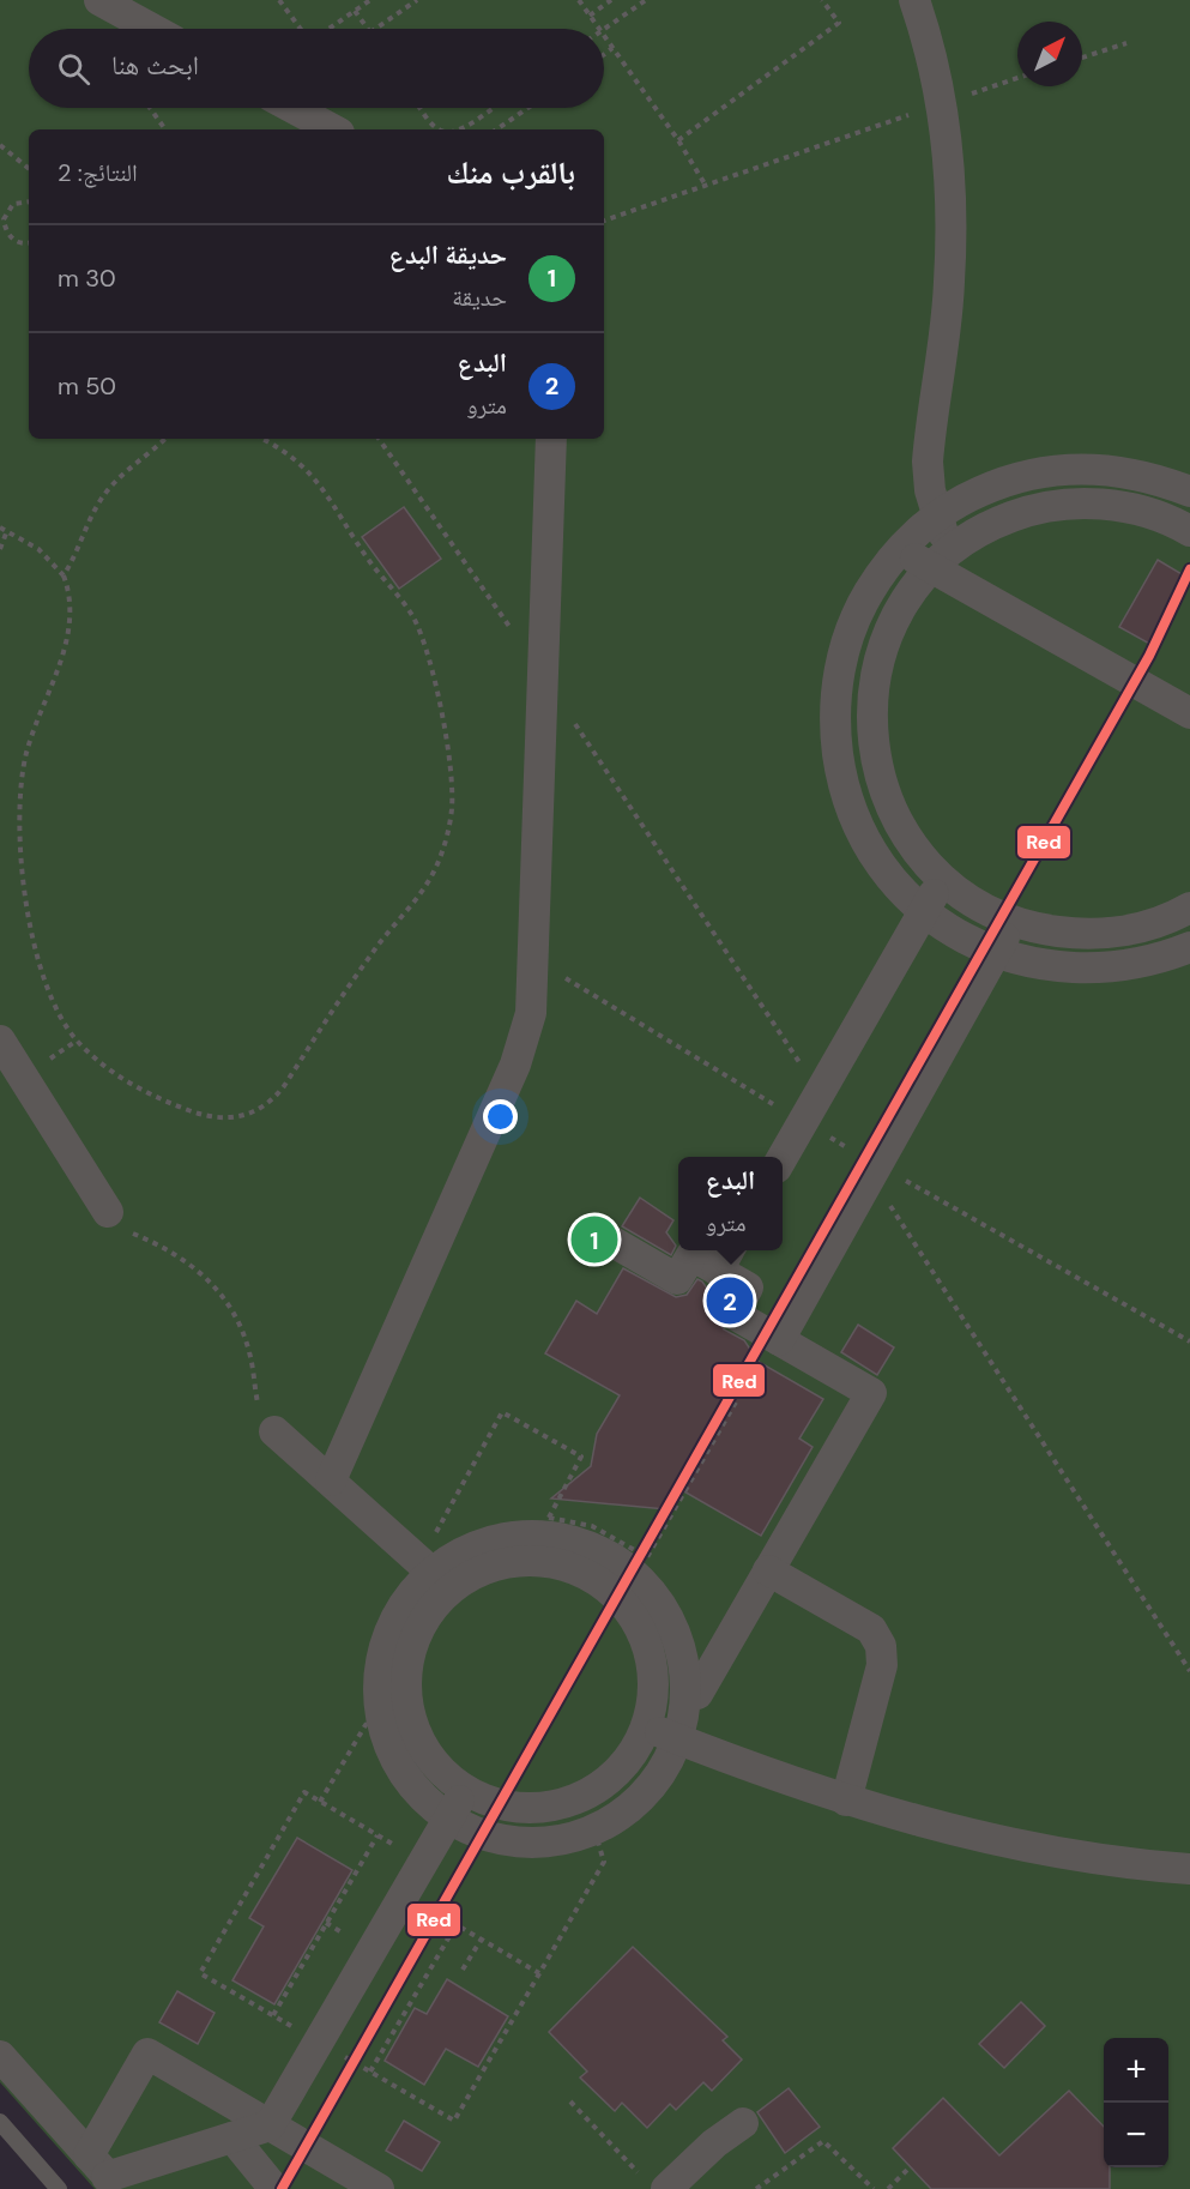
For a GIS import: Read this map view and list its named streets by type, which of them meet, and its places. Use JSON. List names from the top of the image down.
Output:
{
  "lines": ["transit line Red"],
  "north": "top right",
  "page": {
    "search": "ابحث هنا",
    "heading": ["بالقرب منك", "النتائج: 2"],
    "list": [
      {
        "mark": "1",
        "name": "حديقة البدع",
        "note": "حديقة",
        "value": "30 m"
      },
      {
        "mark": "2",
        "name": "البدع",
        "note": "مترو",
        "value": "50 m"
      }
    ],
    "popup": ["البدع", "مترو"],
    "pins": ["1", "2"],
    "map_buttons": ["+", "−"]
  }
}
